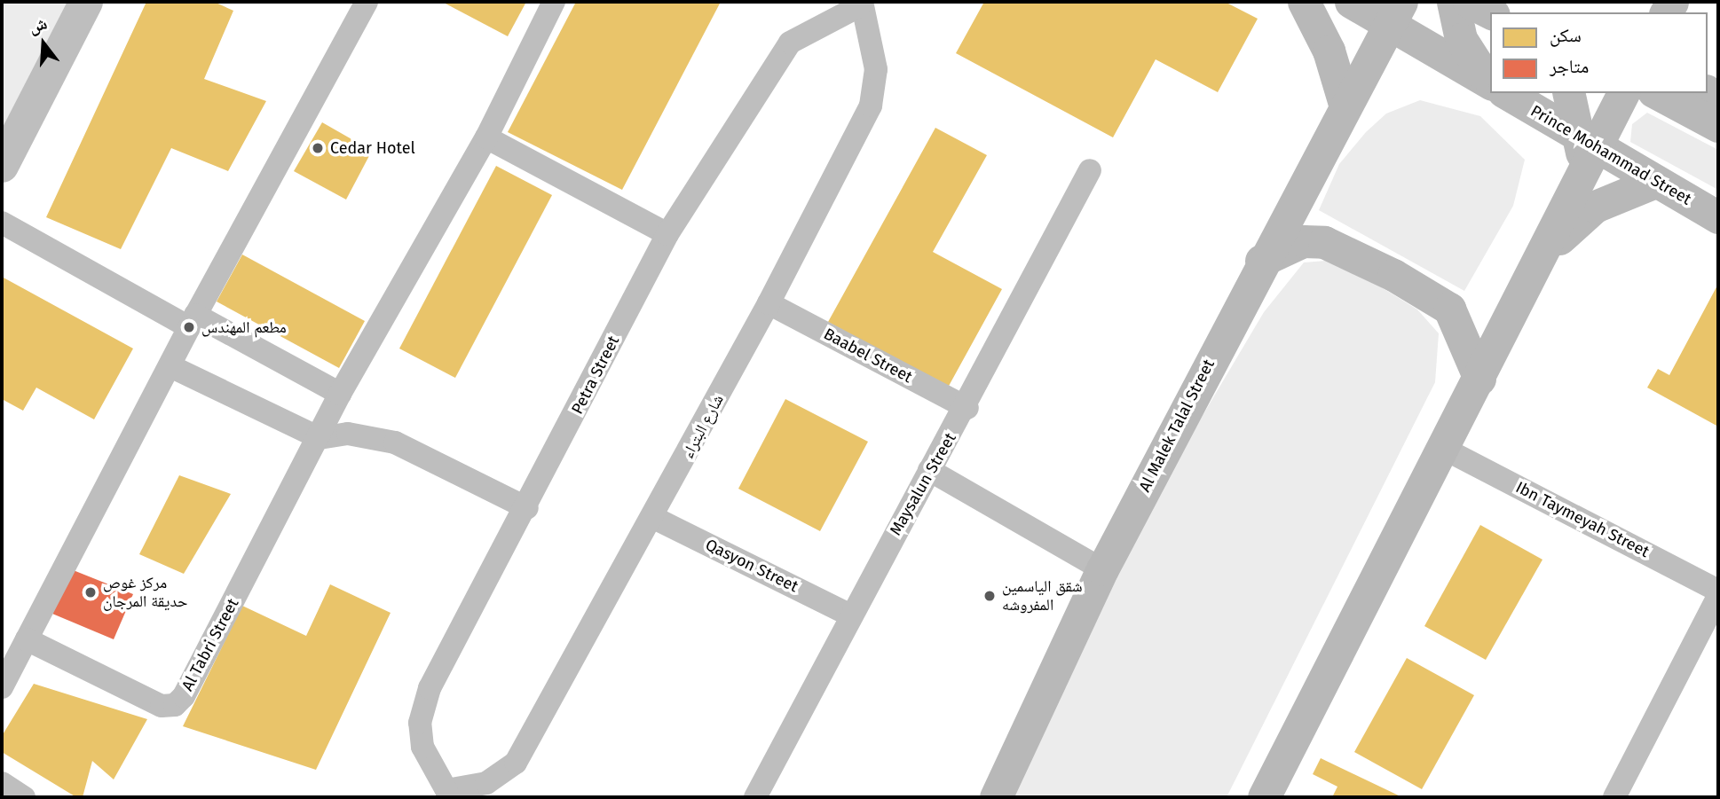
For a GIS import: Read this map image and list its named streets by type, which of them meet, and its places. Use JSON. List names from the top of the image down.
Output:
{
  "streets": {
    "main road": ["Prince Mohammad Street", "Al Malek Talal Street"],
    "street": [
      "Baabel Street",
      "Petra Street",
      "شارع البتراء",
      "Maysalun Street",
      "Ibn Taymeyah Street",
      "Qasyon Street",
      "Al Tabri Street"
    ]
  },
  "crossings": [
    ["Prince Mohammad Street", "Al Malek Talal Street"],
    ["Baabel Street", "شارع البتراء"],
    ["Baabel Street", "Maysalun Street"],
    ["Petra Street", "شارع البتراء"],
    ["شارع البتراء", "Qasyon Street"],
    ["Maysalun Street", "Qasyon Street"]
  ],
  "places": [
    "Cedar Hotel",
    "مطعم المهندس",
    "مركز غوص حديقة المرجان",
    "شقق الياسمين المفروشه"
  ],
  "legend": ["سكن", "متاجر"],
  "north": "top"
}
